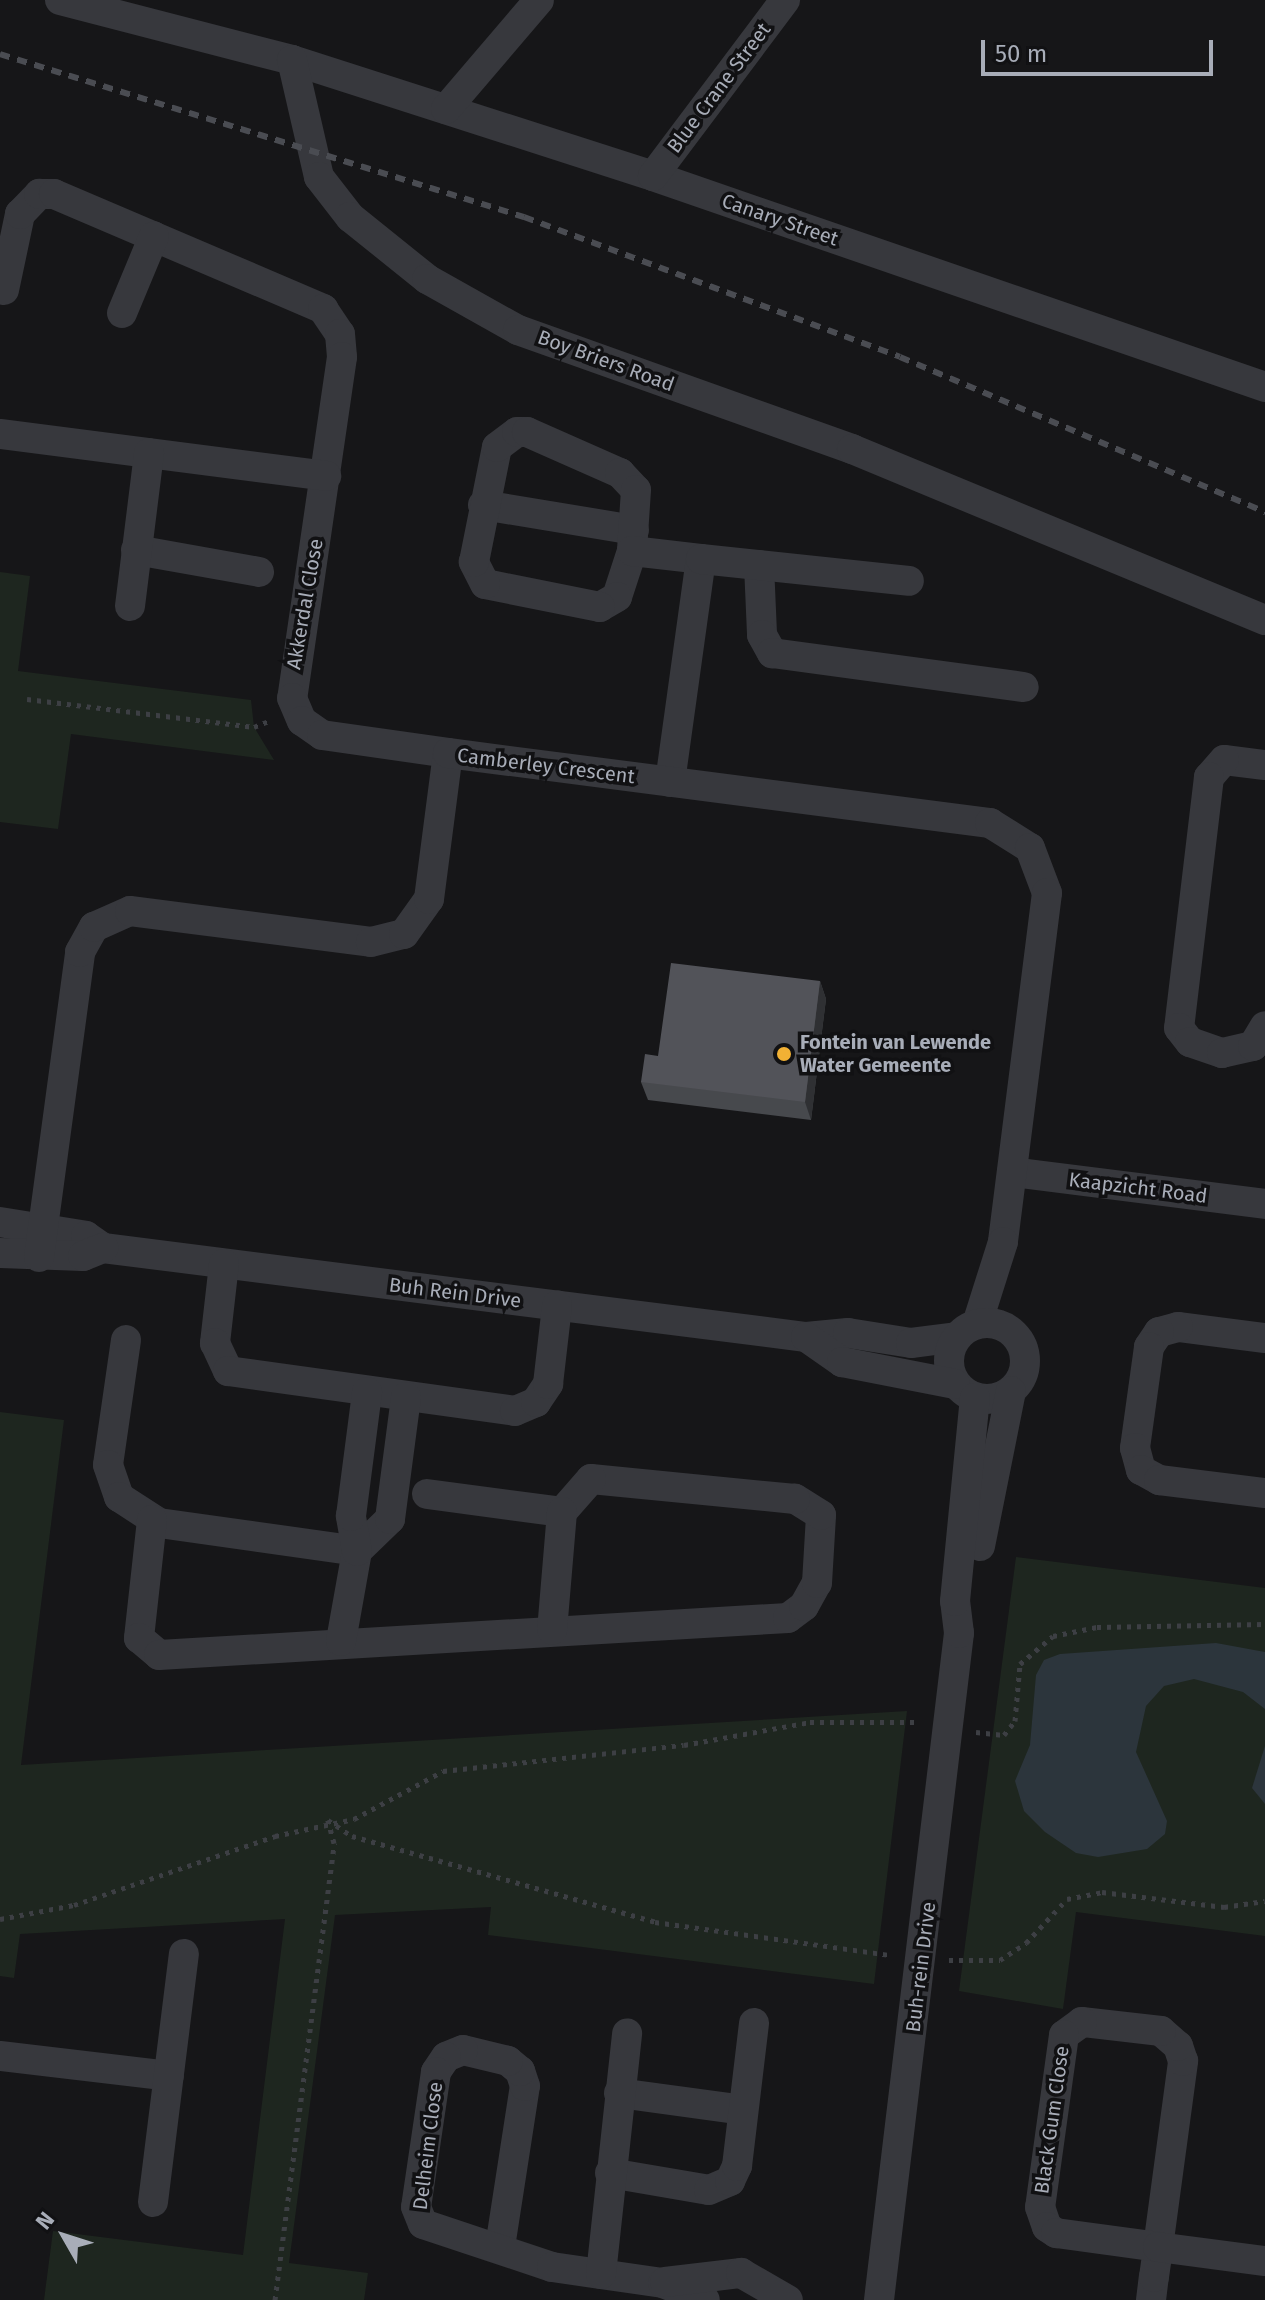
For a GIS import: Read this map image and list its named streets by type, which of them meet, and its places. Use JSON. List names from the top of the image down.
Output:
{
  "streets": {
    "street": [
      "Blue Crane Street",
      "Canary Street",
      "Boy Briers Road",
      "Akkerdal Close",
      "Camberley Crescent",
      "Kaapzicht Road",
      "Buh Rein Drive",
      "Buh-rein Drive",
      "Black Gum Close",
      "Delheim Close"
    ]
  },
  "crossings": [
    ["Blue Crane Street", "Canary Street"],
    ["Canary Street", "Boy Briers Road"],
    ["Camberley Crescent", "Kaapzicht Road"],
    ["Camberley Crescent", "Buh Rein Drive"],
    ["Camberley Crescent", "Buh-rein Drive"],
    ["Buh Rein Drive", "Buh-rein Drive"]
  ],
  "places": ["Fontein van Lewende Water Gemeente"],
  "scale_bar": "50 m",
  "north": "top left"
}
